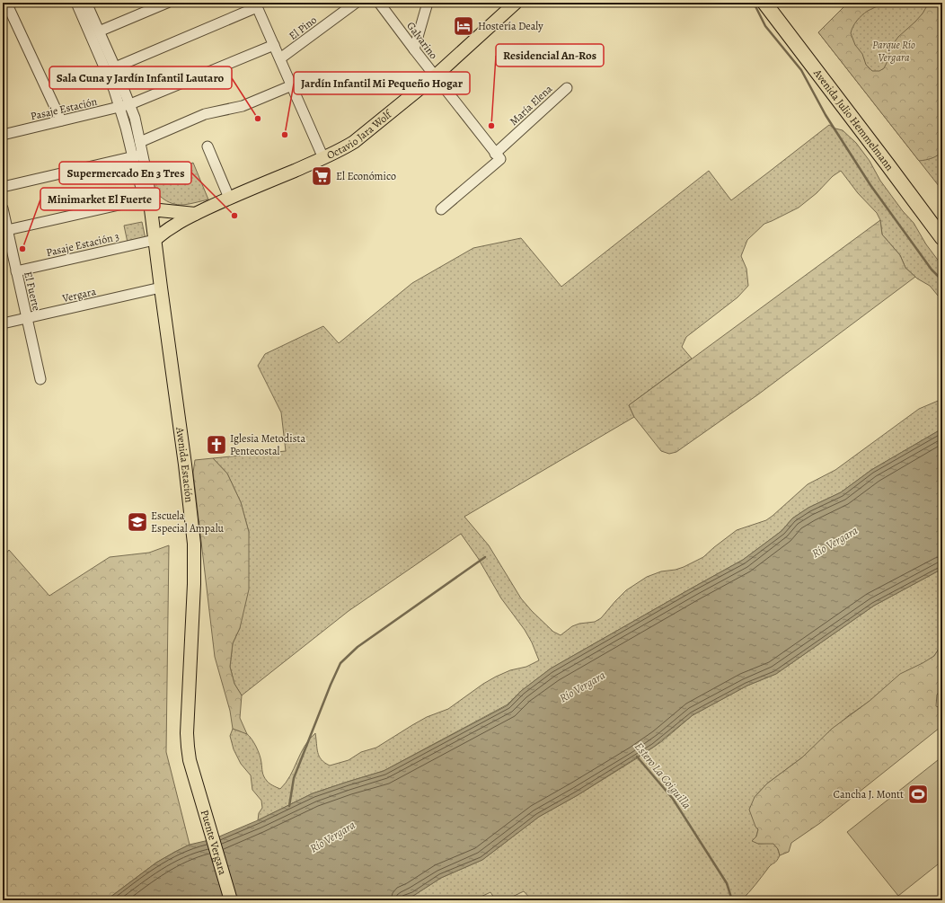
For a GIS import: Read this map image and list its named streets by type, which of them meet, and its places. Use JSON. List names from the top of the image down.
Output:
{
  "streets": {
    "highway": ["Avenida Julio Hemmelmann"],
    "main road": ["Octavio Jara Wolf", "Avenida Estación", "Puente Vergara"],
    "street": [
      "El Pino",
      "Galvarino",
      "María Elena",
      "Pasaje Estación",
      "Pasaje Estación 3",
      "El Fuerte",
      "Vergara"
    ]
  },
  "crossings": [
    ["Galvarino", "María Elena"],
    ["Galvarino", "Octavio Jara Wolf"],
    ["Pasaje Estación", "Avenida Estación"],
    ["Octavio Jara Wolf", "Pasaje Estación 3"],
    ["Octavio Jara Wolf", "Avenida Estación"],
    ["Pasaje Estación 3", "El Fuerte"],
    ["Pasaje Estación 3", "Avenida Estación"],
    ["El Fuerte", "Vergara"],
    ["Vergara", "Avenida Estación"],
    ["Avenida Estación", "Puente Vergara"]
  ],
  "water": ["Río Vergara", "Estero La Coiguilla"],
  "parks": ["Parque Río Vergara"],
  "places": {
    "hotel": ["Hostería Dealy"],
    "other": [
      "Sala Cuna y Jardín Infantil Lautaro",
      "Residencial An-Ros",
      "Jardín Infantil Mi Pequeño Hogar",
      "Supermercado En 3 Tres",
      "Minimarket El Fuerte"
    ],
    "supermarket": ["El Económico"],
    "church": ["Iglesia Metodista Pentecostal"],
    "school or university": ["Escuela Especial Ampalu"],
    "sports": ["Cancha J. Montt"]
  }
}
